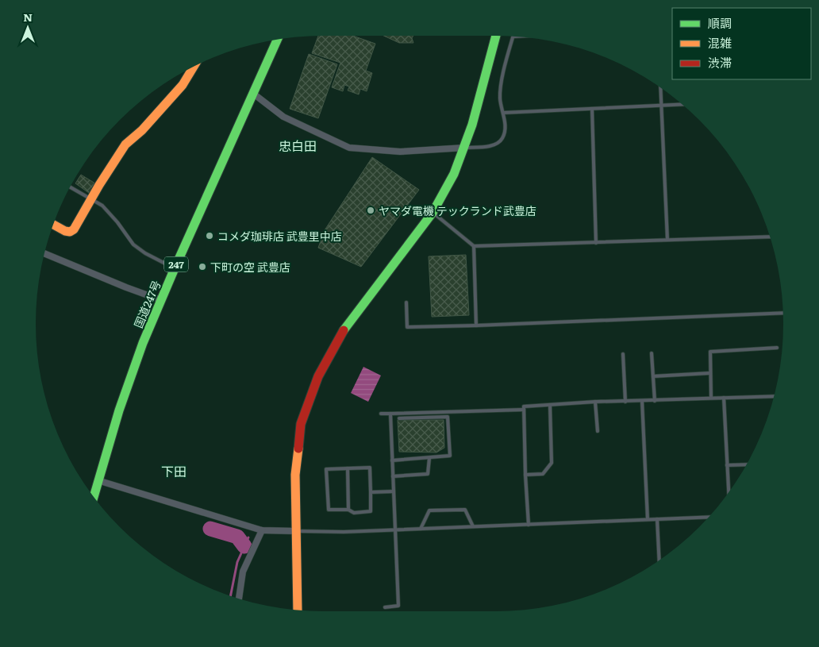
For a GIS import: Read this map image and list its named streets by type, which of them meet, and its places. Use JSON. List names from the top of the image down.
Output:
{
  "streets": {
    "main road": ["247", "国道247号"]
  },
  "districts": ["忠白田", "下田"],
  "places": ["ヤマダ電機 テックランド武豊店", "コメダ珈琲店 武豊里中店", "下町の空 武豊店"],
  "legend": ["順調", "混雑", "渋滞"],
  "north": "top"
}
